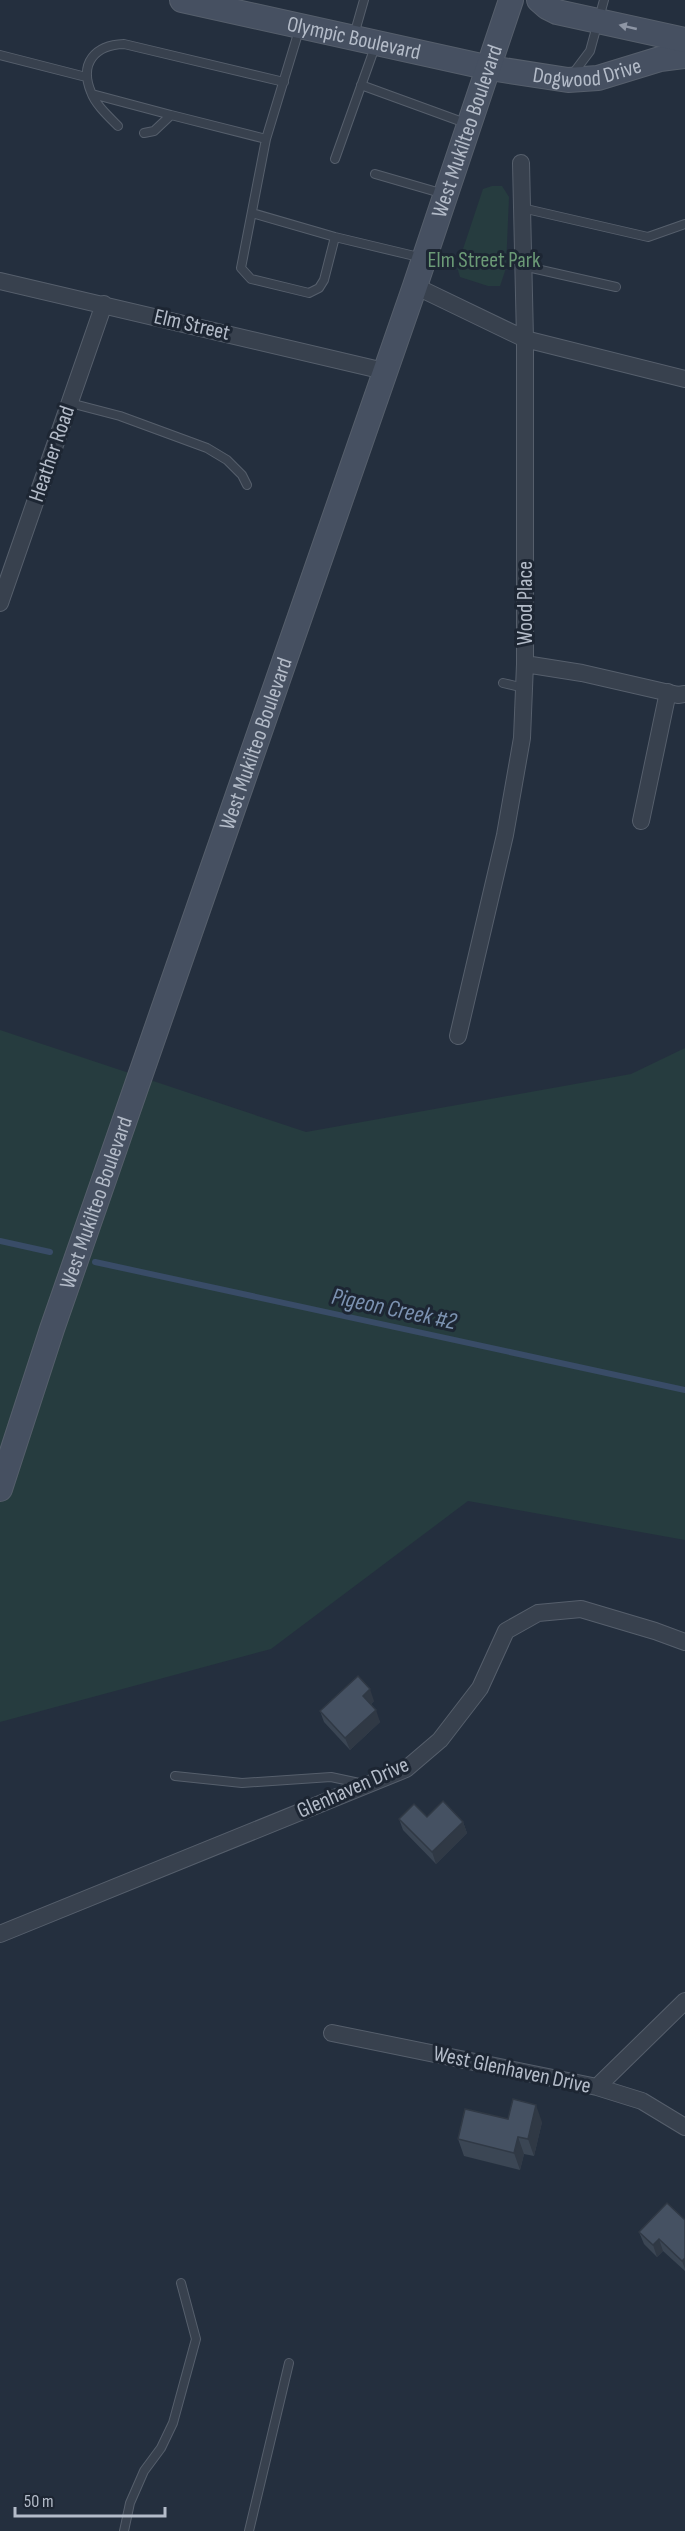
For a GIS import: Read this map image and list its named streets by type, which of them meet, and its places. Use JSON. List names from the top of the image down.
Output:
{
  "streets": {
    "main road": ["Olympic Boulevard", "Dogwood Drive", "West Mukilteo Boulevard"],
    "street": [
      "Elm Street",
      "Heather Road",
      "Wood Place",
      "Glenhaven Drive",
      "West Glenhaven Drive"
    ]
  },
  "crossings": [
    ["Olympic Boulevard", "Dogwood Drive"],
    ["Olympic Boulevard", "West Mukilteo Boulevard"],
    ["Dogwood Drive", "West Mukilteo Boulevard"],
    ["West Mukilteo Boulevard", "Elm Street"],
    ["Elm Street", "Heather Road"]
  ],
  "water": ["Pigeon Creek #2"],
  "parks": ["Elm Street Park"],
  "scale_bar": "50 m"
}
